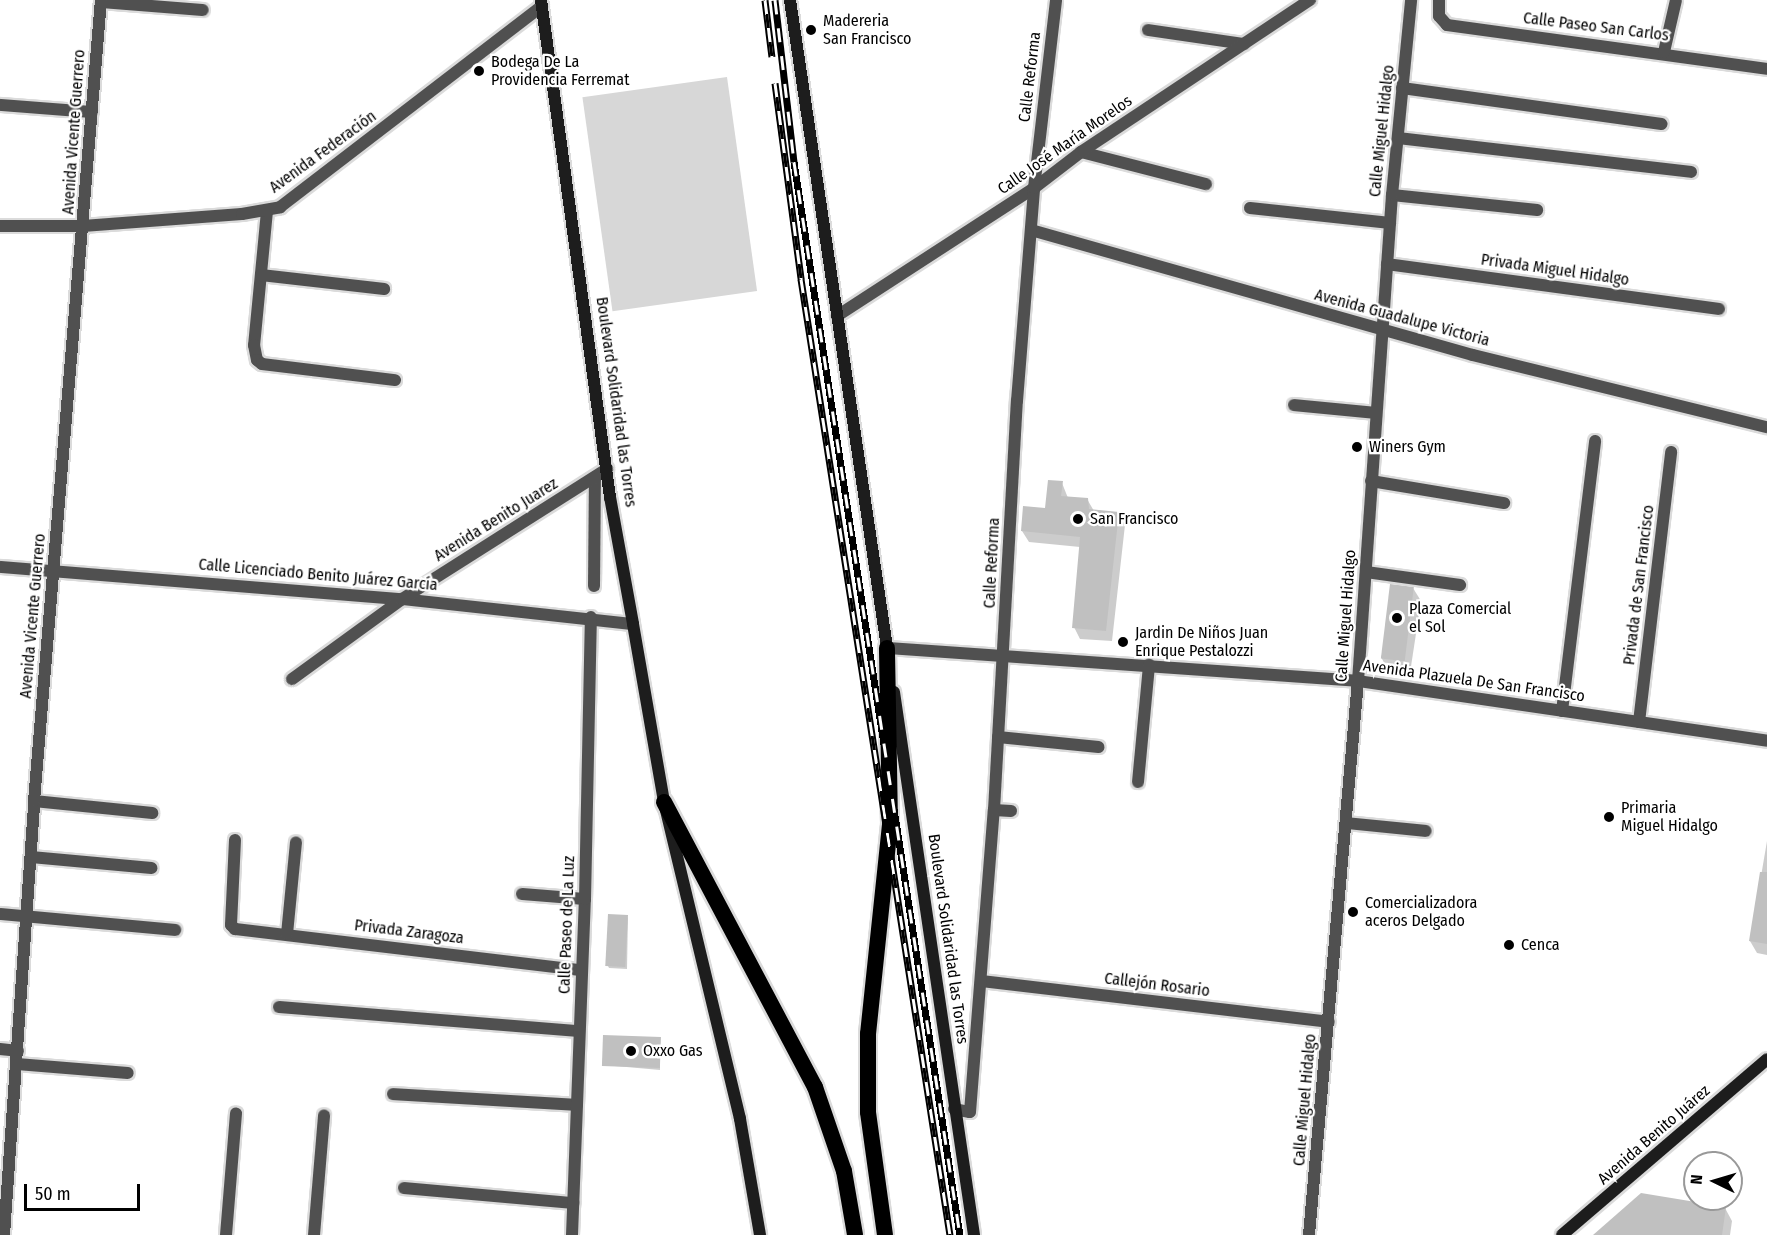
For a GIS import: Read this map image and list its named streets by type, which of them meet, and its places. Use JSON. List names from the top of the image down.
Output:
{
  "streets": {
    "highway": ["Boulevard Solidaridad las Torres"],
    "main road": ["Avenida Federación", "Avenida Benito Juárez"],
    "street": [
      "Calle Paseo San Carlos",
      "Calle Reforma",
      "Calle Miguel Hidalgo",
      "Avenida Vicente Guerrero",
      "Calle José María Morelos",
      "Privada Miguel Hidalgo",
      "Avenida Guadalupe Victoria",
      "Avenida Benito Juarez",
      "Calle Licenciado Benito Juárez García",
      "Privada de San Francisco",
      "Avenida Plazuela De San Francisco",
      "Calle Paseo de La Luz",
      "Privada Zaragoza",
      "Callejón Rosario"
    ]
  },
  "crossings": [
    ["Calle Reforma", "Calle José María Morelos"],
    ["Calle Reforma", "Avenida Guadalupe Victoria"],
    ["Calle Reforma", "Boulevard Solidaridad las Torres"],
    ["Calle Reforma", "Avenida Plazuela De San Francisco"],
    ["Calle Reforma", "Callejón Rosario"],
    ["Calle Miguel Hidalgo", "Privada Miguel Hidalgo"],
    ["Calle Miguel Hidalgo", "Avenida Guadalupe Victoria"],
    ["Calle Miguel Hidalgo", "Avenida Plazuela De San Francisco"],
    ["Calle Miguel Hidalgo", "Callejón Rosario"],
    ["Avenida Vicente Guerrero", "Avenida Federación"],
    ["Avenida Vicente Guerrero", "Calle Licenciado Benito Juárez García"],
    ["Calle José María Morelos", "Boulevard Solidaridad las Torres"],
    ["Avenida Federación", "Boulevard Solidaridad las Torres"],
    ["Boulevard Solidaridad las Torres", "Avenida Benito Juarez"],
    ["Boulevard Solidaridad las Torres", "Calle Licenciado Benito Juárez García"],
    ["Boulevard Solidaridad las Torres", "Avenida Plazuela De San Francisco"],
    ["Avenida Benito Juarez", "Calle Licenciado Benito Juárez García"],
    ["Calle Licenciado Benito Juárez García", "Calle Paseo de La Luz"],
    ["Privada de San Francisco", "Avenida Plazuela De San Francisco"],
    ["Calle Paseo de La Luz", "Privada Zaragoza"]
  ],
  "places": [
    "Madereria San Francisco",
    "Bodega De La Providencia Ferremat",
    "Winers Gym",
    "San Francisco",
    "Plaza Comercial el Sol",
    "Jardin De Niños Juan Enrique Pestalozzi",
    "Primaria Miguel Hidalgo",
    "Comercializadora aceros Delgado",
    "Cenca",
    "Oxxo Gas"
  ],
  "scale_bar": "50 m",
  "north": "left"
}
